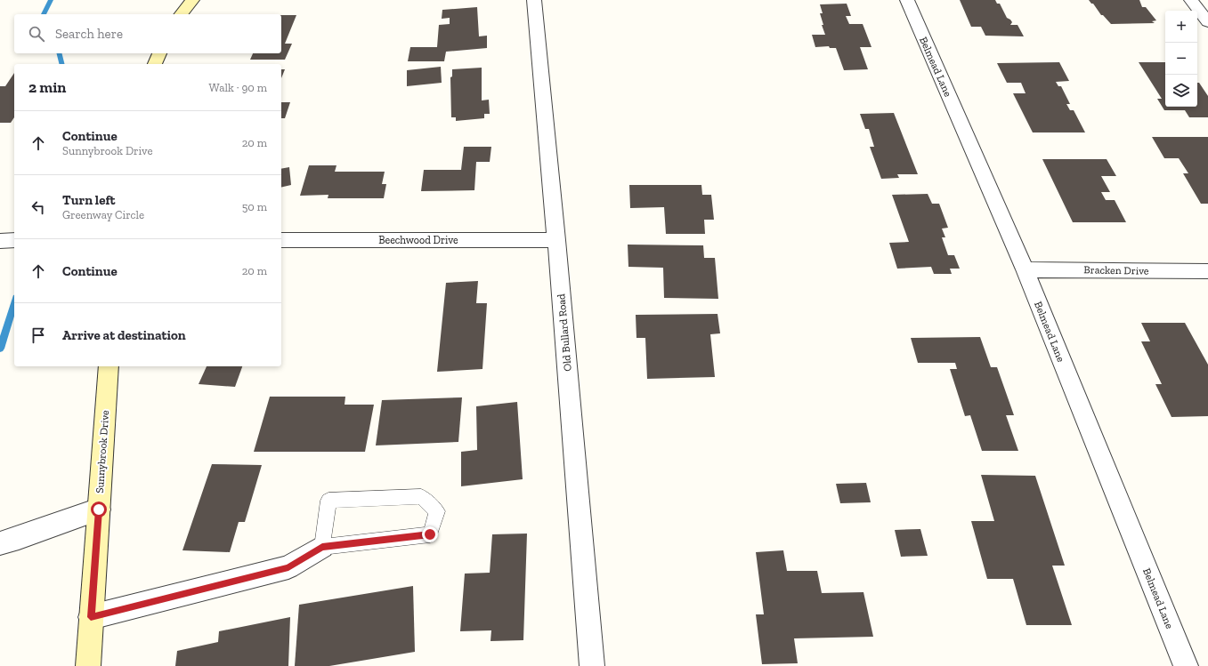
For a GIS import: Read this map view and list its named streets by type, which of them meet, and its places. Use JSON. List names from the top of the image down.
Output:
{
  "streets": {
    "main road": ["Sunnybrook Drive"],
    "street": [
      "Belmead Lane",
      "Beechwood Drive",
      "Bracken Drive",
      "Old Bullard Road"
    ]
  },
  "crossings": [
    ["Belmead Lane", "Bracken Drive"],
    ["Beechwood Drive", "Old Bullard Road"]
  ],
  "page": {
    "map_buttons": ["+", "−"],
    "search": "Search here",
    "heading": ["2 min", "Walk · 90 m"],
    "list": [
      ["Continue", "Sunnybrook Drive", "20 m"],
      ["Turn left", "Greenway Circle", "50 m"],
      ["Continue", "20 m"],
      "Arrive at destination"
    ]
  }
}
